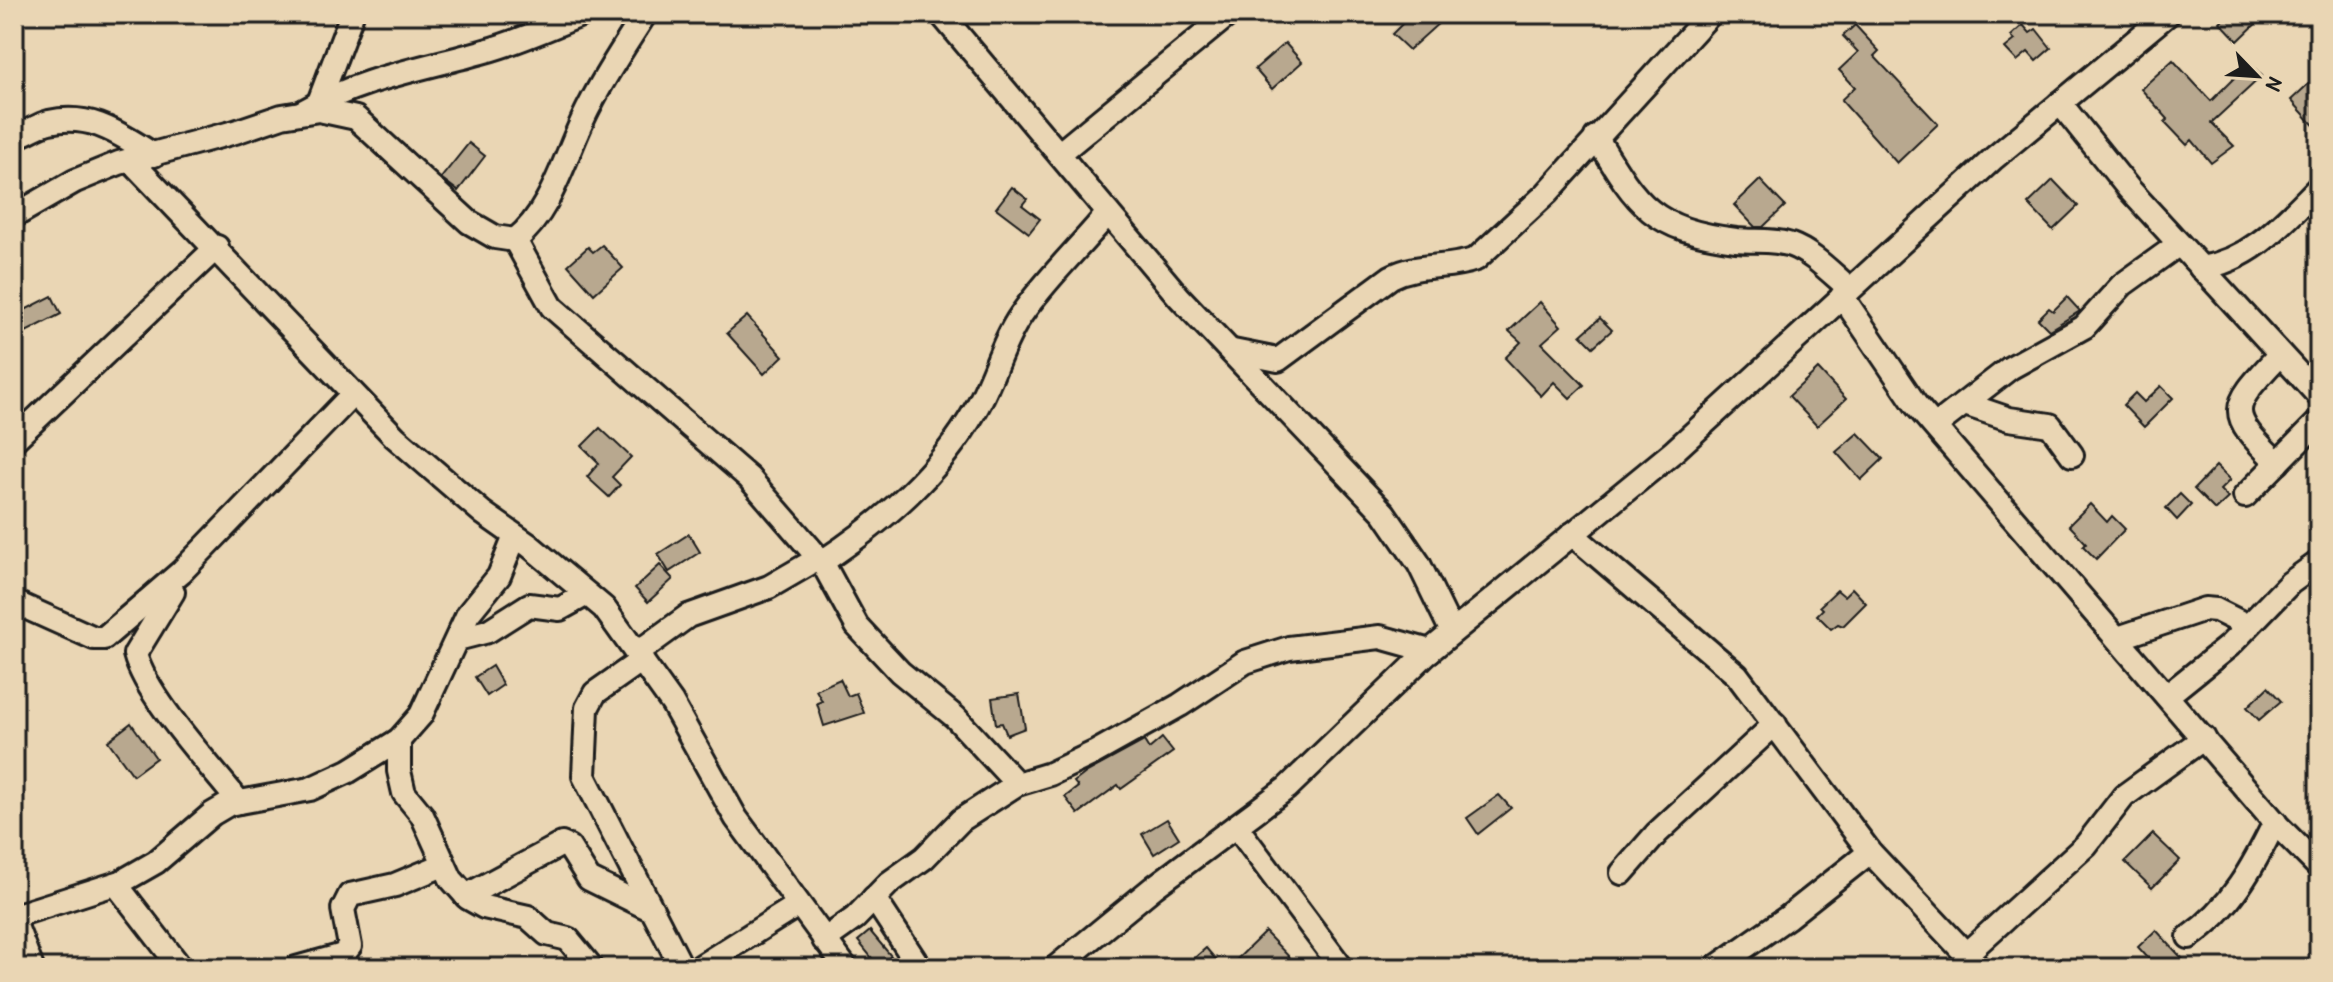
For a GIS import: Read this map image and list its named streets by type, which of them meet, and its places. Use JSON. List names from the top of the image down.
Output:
{
  "north": "bottom right"
}
